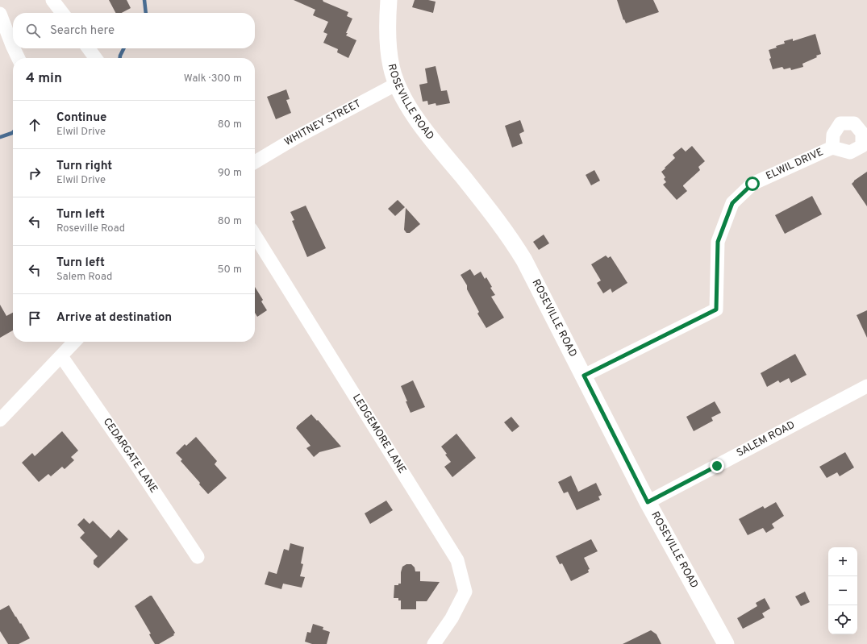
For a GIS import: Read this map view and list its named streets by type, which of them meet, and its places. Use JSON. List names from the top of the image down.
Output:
{
  "streets": {
    "street": [
      "ROSEVILLE ROAD",
      "WHITNEY STREET",
      "ELWIL DRIVE",
      "LEDGEMORE LANE",
      "SALEM ROAD",
      "CEDARGATE LANE"
    ]
  },
  "crossings": [
    ["ROSEVILLE ROAD", "WHITNEY STREET"],
    ["ROSEVILLE ROAD", "ELWIL DRIVE"],
    ["ROSEVILLE ROAD", "SALEM ROAD"]
  ],
  "page": {
    "search": "Search here",
    "heading": ["4 min", "Walk · 300 m"],
    "list": [
      ["Continue", "Elwil Drive", "80 m"],
      ["Turn right", "Elwil Drive", "90 m"],
      ["Turn left", "Roseville Road", "80 m"],
      ["Turn left", "Salem Road", "50 m"],
      "Arrive at destination"
    ],
    "map_buttons": ["+", "−"]
  }
}
